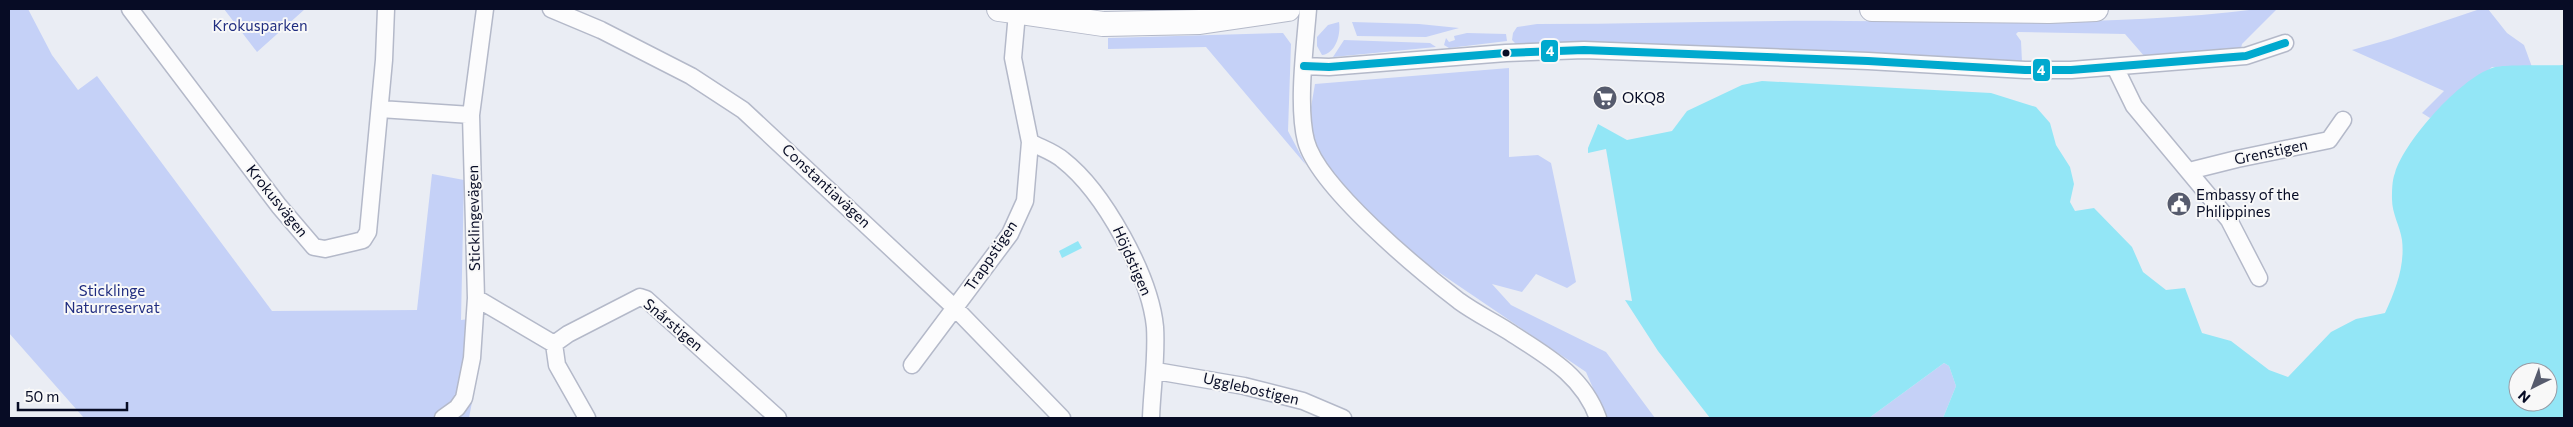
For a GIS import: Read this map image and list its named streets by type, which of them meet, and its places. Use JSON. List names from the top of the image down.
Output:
{
  "streets": {
    "street": [
      "Grenstigen",
      "Constantiavägen",
      "Krokusvägen",
      "Sticklingevägen",
      "Trappstigen",
      "Höjdstigen",
      "Snårstigen",
      "Ugglebostigen"
    ]
  },
  "crossings": [
    ["Constantiavägen", "Trappstigen"],
    ["Trappstigen", "Höjdstigen"],
    ["Höjdstigen", "Ugglebostigen"]
  ],
  "parks": ["Krokusparken", "Sticklinge Naturreservat"],
  "places": {
    "supermarket": ["OKQ8"],
    "public building": ["Embassy of the Philippines"]
  },
  "lines": ["transit line 4"],
  "scale_bar": "50 m",
  "north": "bottom left"
}
